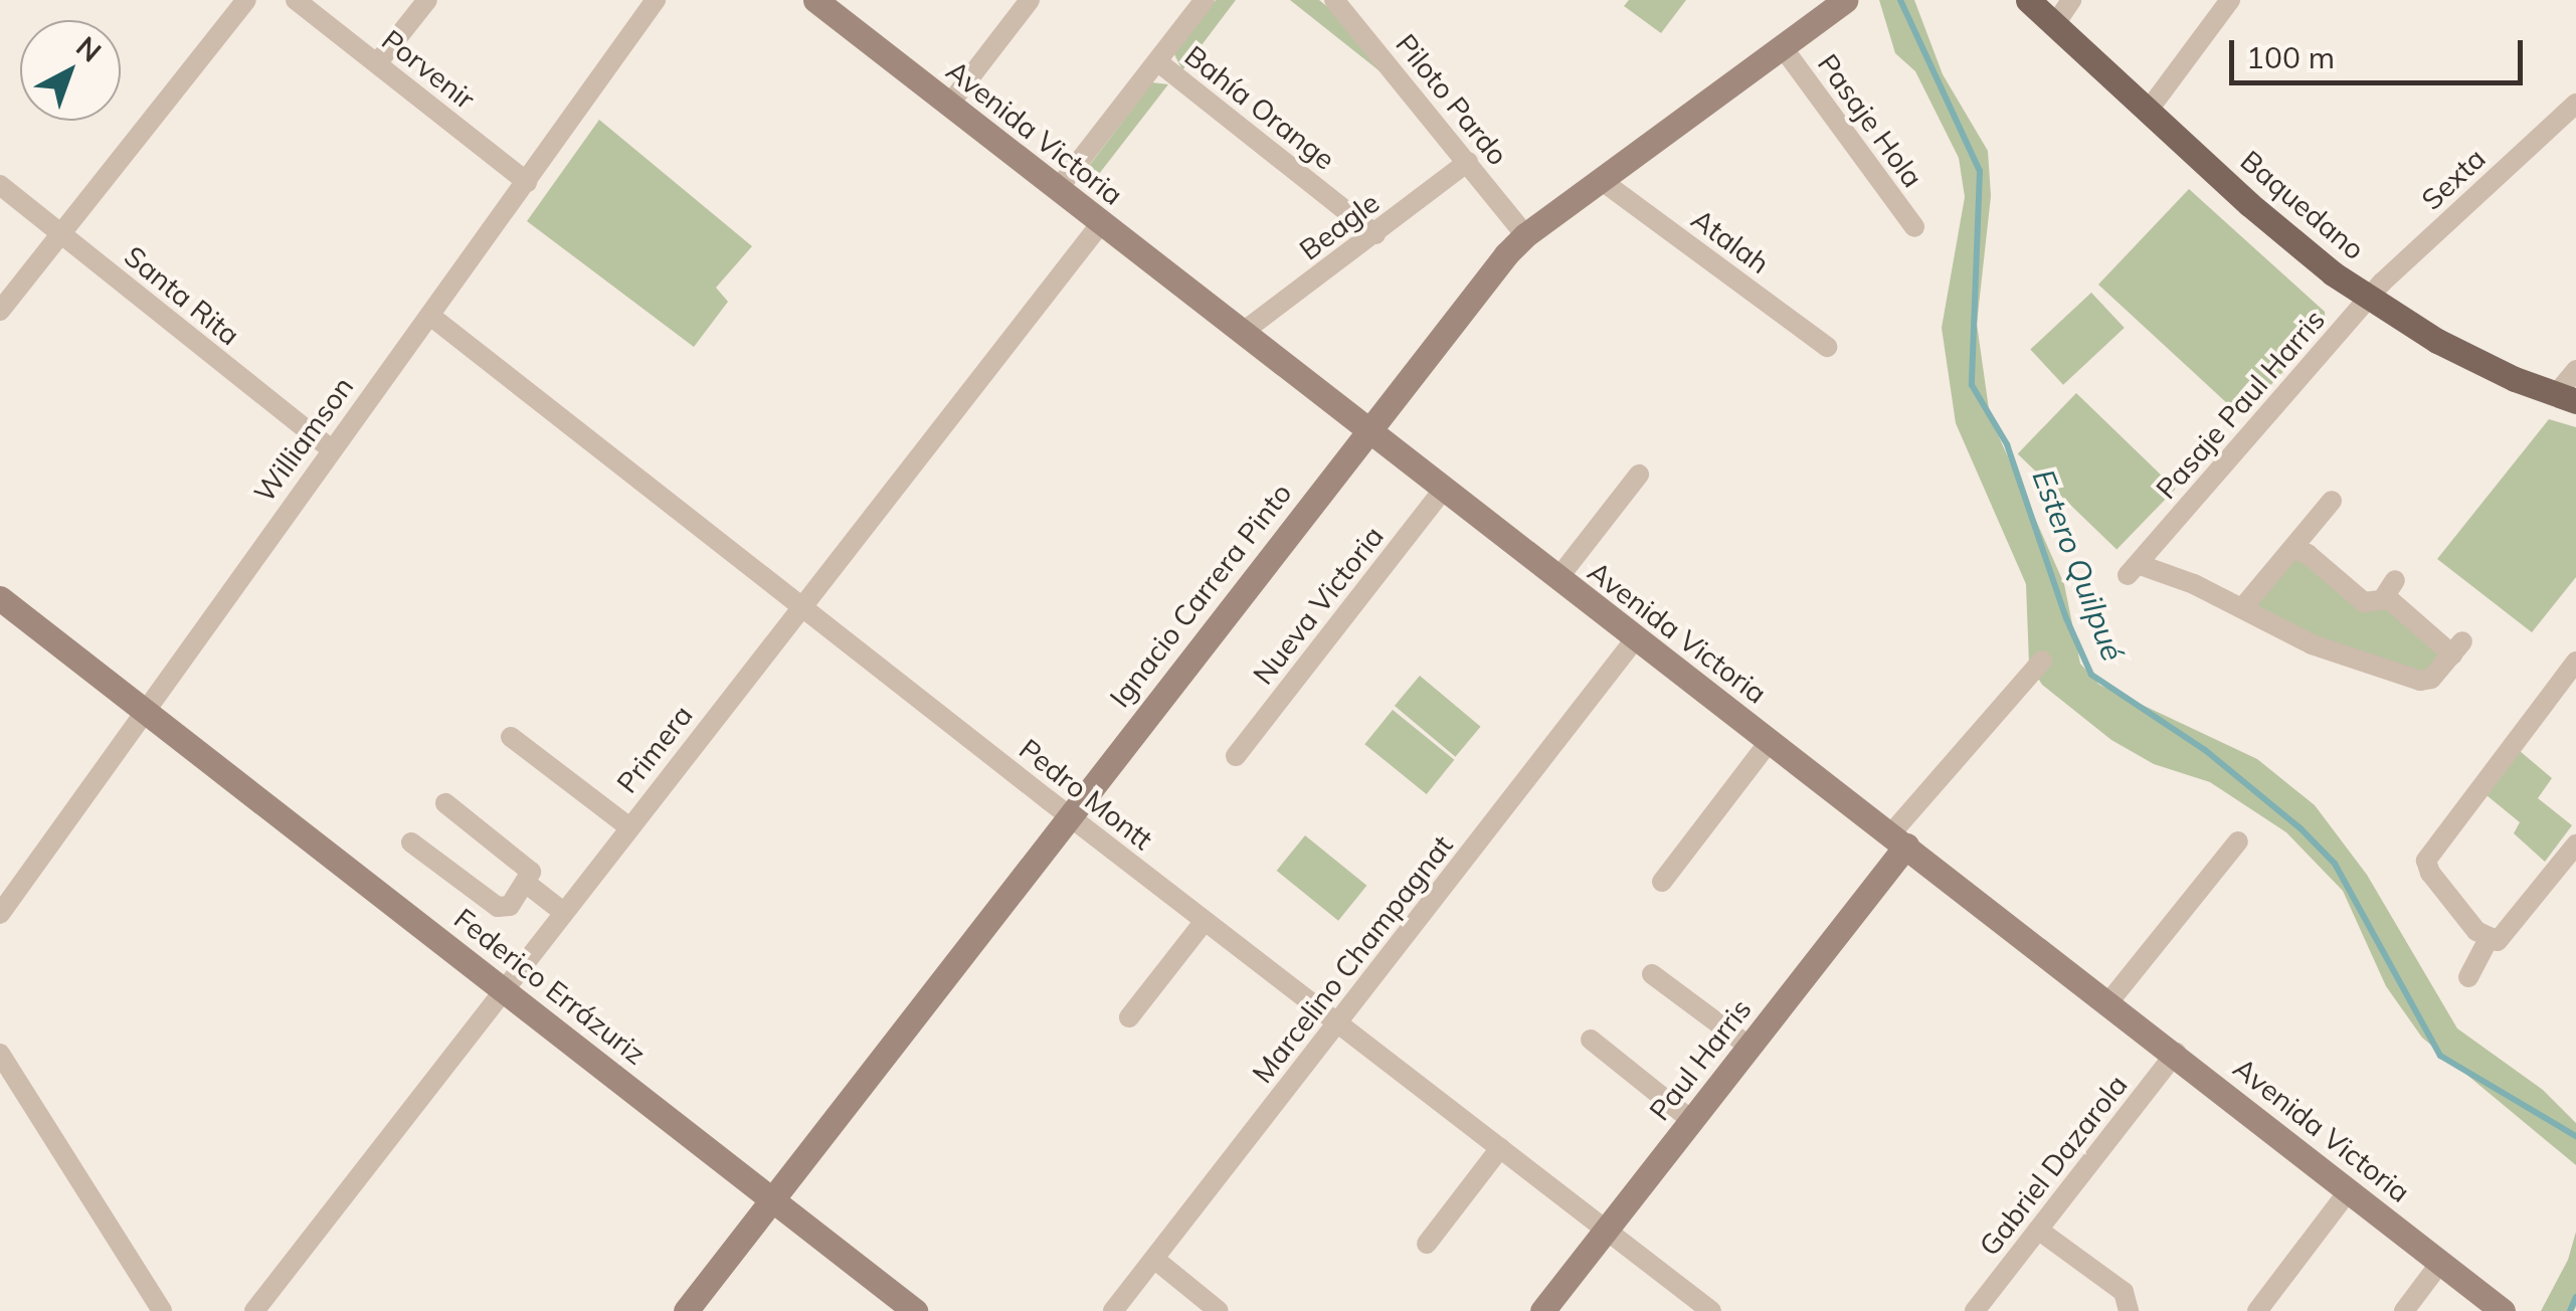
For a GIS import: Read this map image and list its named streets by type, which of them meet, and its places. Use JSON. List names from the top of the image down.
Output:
{
  "streets": {
    "main road": ["Baquedano"],
    "street": [
      "Porvenir",
      "Piloto Pardo",
      "Bahía Orange",
      "Pasaje Hola",
      "Avenida Victoria",
      "Sexta",
      "Beagle",
      "Atalah",
      "Santa Rita",
      "Pasaje Paul Harris",
      "Williamson",
      "Ignacio Carrera Pinto",
      "Nueva Victoria",
      "Primera",
      "Pedro Montt",
      "Marcelino Champagnat",
      "Federico Errázuriz",
      "Paul Harris",
      "Gabriel Dazarola"
    ]
  },
  "crossings": [
    ["Porvenir", "Williamson"],
    ["Piloto Pardo", "Beagle"],
    ["Piloto Pardo", "Ignacio Carrera Pinto"],
    ["Bahía Orange", "Beagle"],
    ["Pasaje Hola", "Ignacio Carrera Pinto"],
    ["Avenida Victoria", "Beagle"],
    ["Avenida Victoria", "Ignacio Carrera Pinto"],
    ["Avenida Victoria", "Nueva Victoria"],
    ["Avenida Victoria", "Primera"],
    ["Avenida Victoria", "Marcelino Champagnat"],
    ["Avenida Victoria", "Paul Harris"],
    ["Avenida Victoria", "Gabriel Dazarola"],
    ["Sexta", "Baquedano"],
    ["Sexta", "Pasaje Paul Harris"],
    ["Baquedano", "Pasaje Paul Harris"],
    ["Atalah", "Ignacio Carrera Pinto"],
    ["Santa Rita", "Williamson"],
    ["Williamson", "Pedro Montt"],
    ["Williamson", "Federico Errázuriz"],
    ["Ignacio Carrera Pinto", "Pedro Montt"],
    ["Ignacio Carrera Pinto", "Federico Errázuriz"],
    ["Primera", "Pedro Montt"],
    ["Primera", "Federico Errázuriz"],
    ["Pedro Montt", "Marcelino Champagnat"],
    ["Pedro Montt", "Paul Harris"]
  ],
  "water": ["Estero Quilpué"],
  "scale_bar": "100 m",
  "north": "top right"
}
